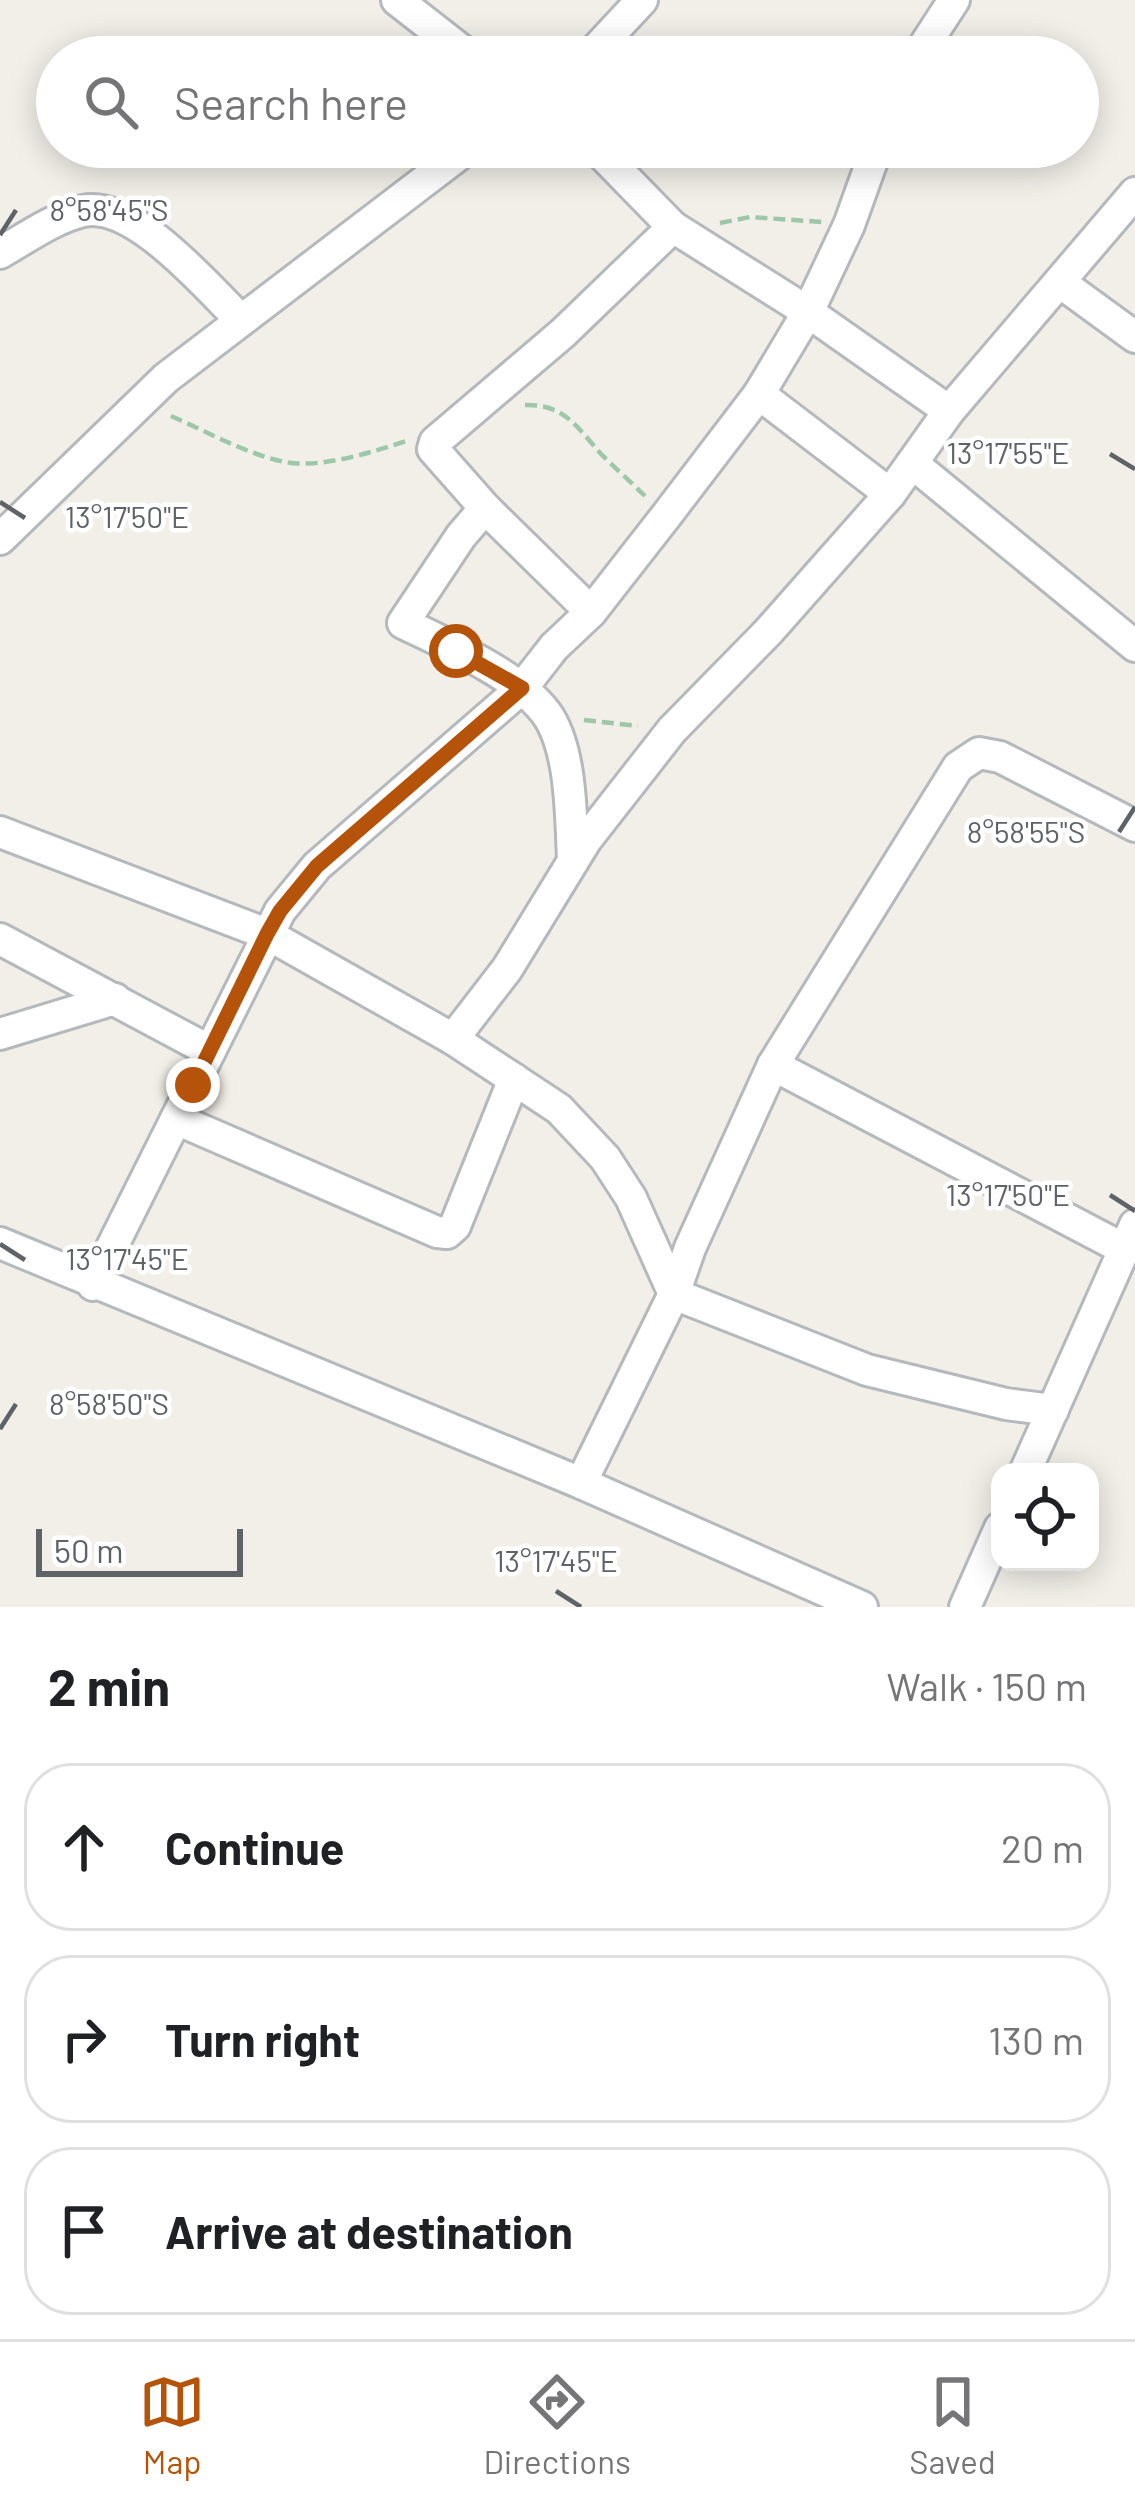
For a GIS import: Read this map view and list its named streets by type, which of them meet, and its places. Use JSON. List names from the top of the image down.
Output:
{
  "scale_bar": "50 m",
  "page": {
    "search": "Search here",
    "scale": "50 m",
    "heading": ["2 min", "Walk · 150 m"],
    "list": [
      ["Continue", "20 m"],
      ["Turn right", "130 m"],
      "Arrive at destination"
    ],
    "nav": ["Map", "Directions", "Saved"]
  },
  "coordinates": [
    "8°58'45\"S",
    "13°17'55\"E",
    "13°17'50\"E",
    "8°58'55\"S",
    "13°17'45\"E",
    "8°58'50\"S"
  ]
}
